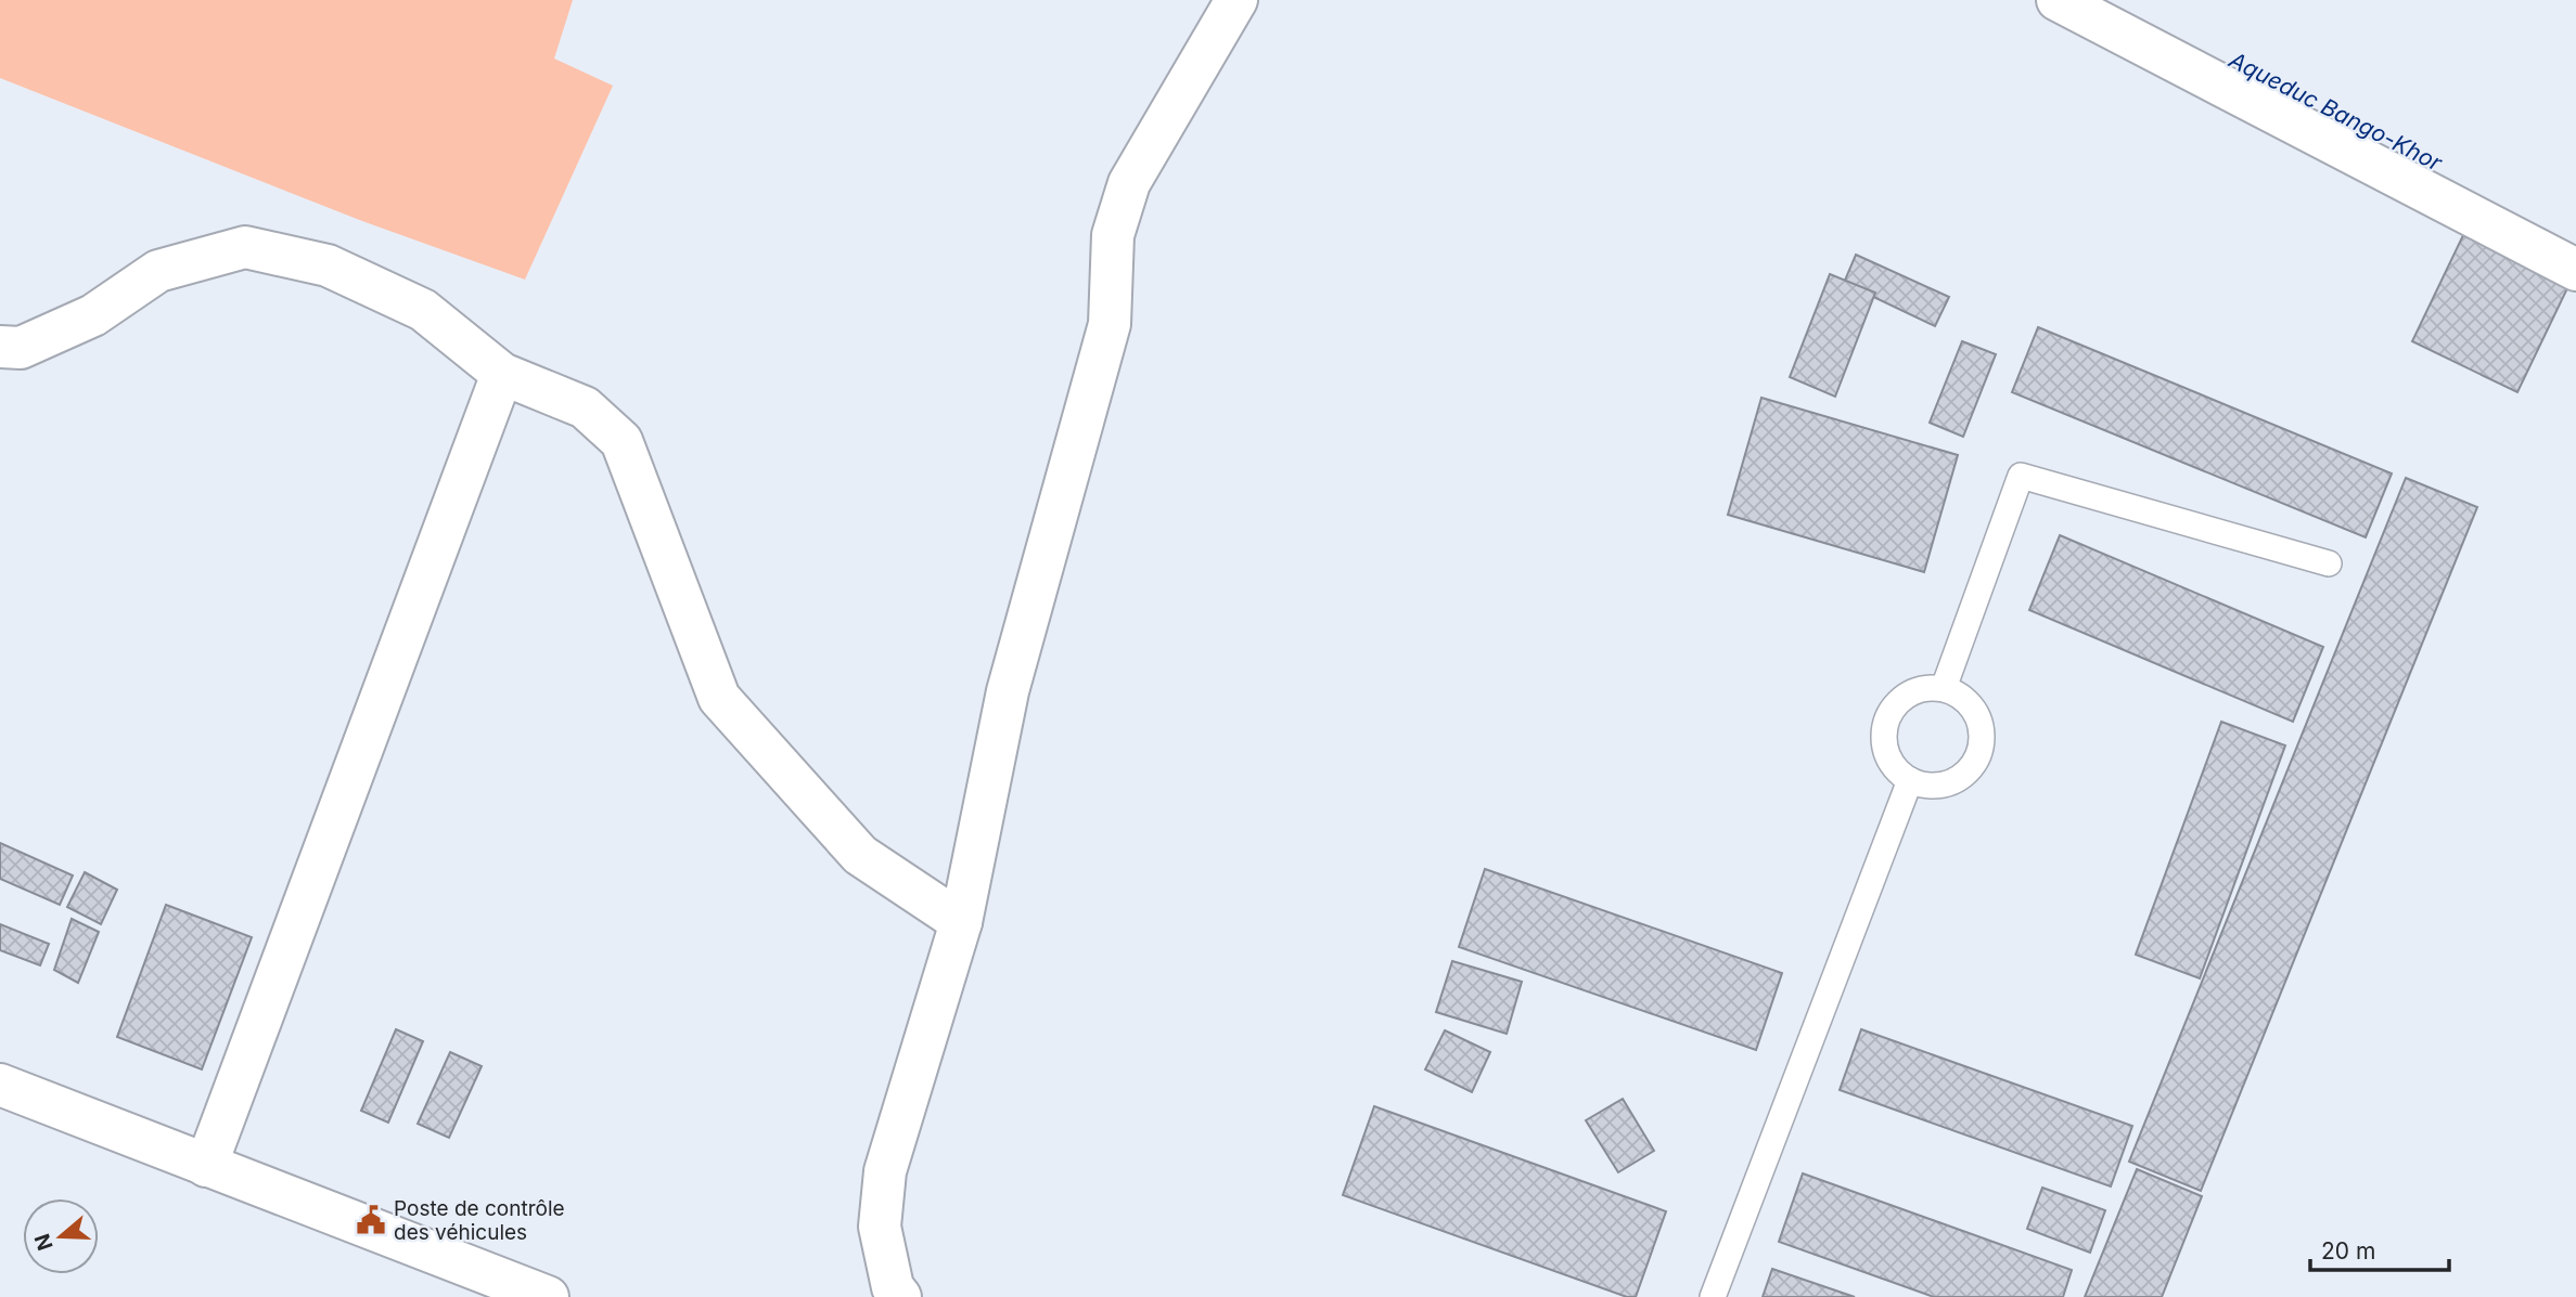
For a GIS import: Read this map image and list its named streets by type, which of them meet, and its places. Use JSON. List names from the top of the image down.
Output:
{
  "water": ["Aqueduc Bango-Khor"],
  "places": {
    "public building": ["Poste de contrôle des véhicules"]
  },
  "scale_bar": "20 m",
  "north": "left"
}
